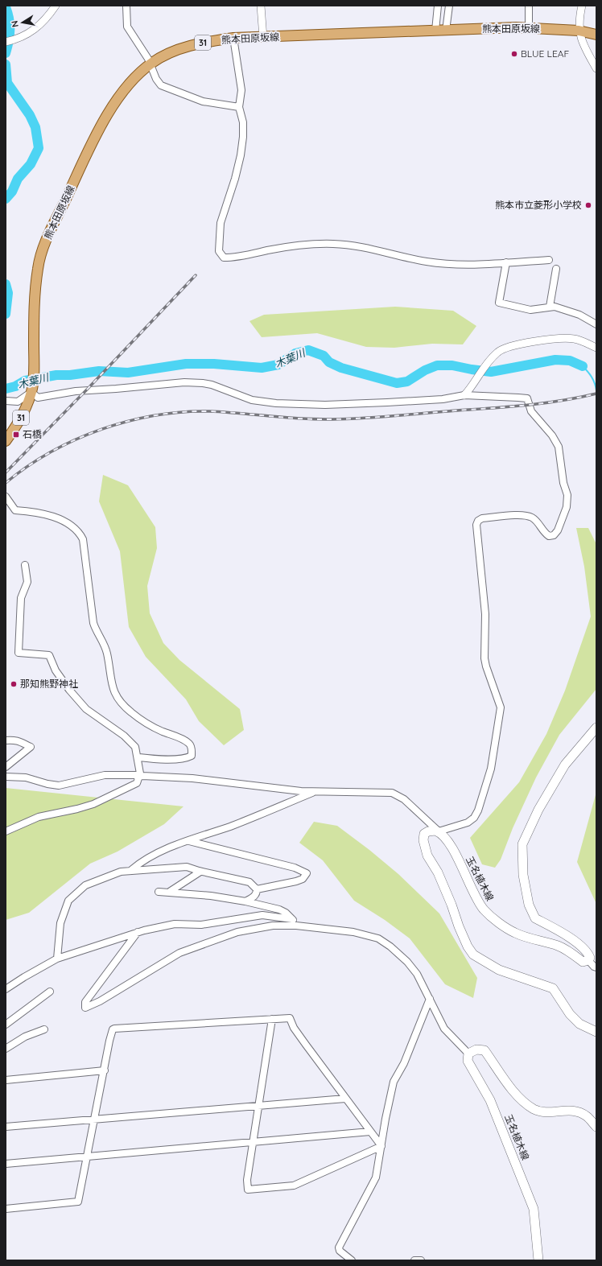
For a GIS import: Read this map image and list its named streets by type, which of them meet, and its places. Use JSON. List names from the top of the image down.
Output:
{
  "streets": {
    "main road": ["熊本田原坂線", "31", "玉名植木線"]
  },
  "water": ["木葉川"],
  "places": {
    "other": ["BLUE LEAF", "熊本市立菱形小学校", "那知熊野神社"],
    "transit": ["石橋"]
  },
  "north": "left"
}
